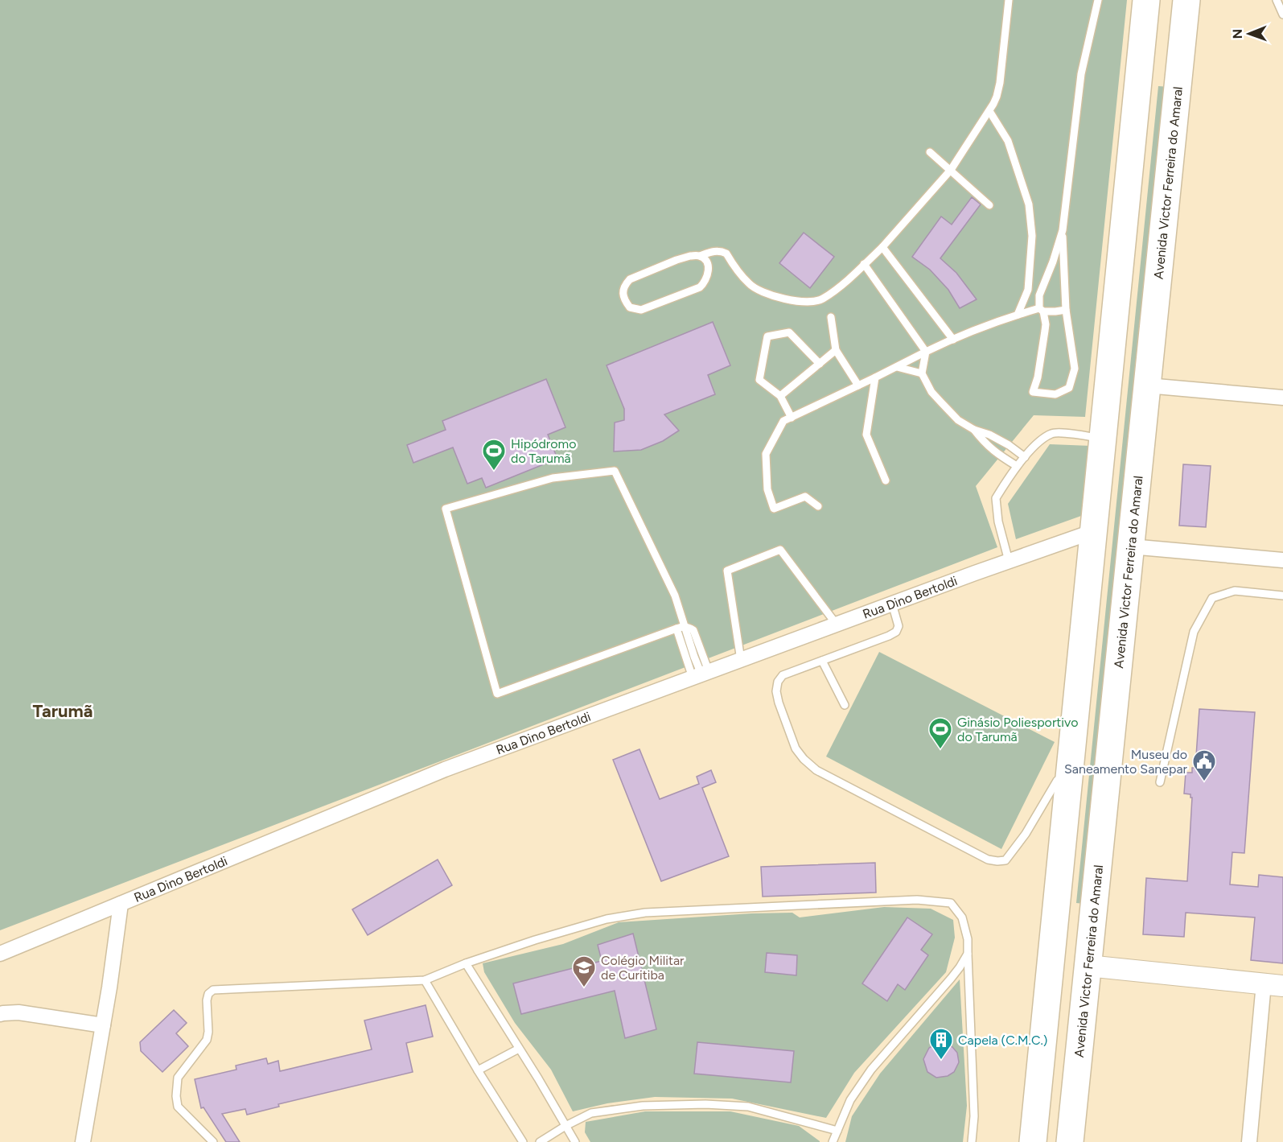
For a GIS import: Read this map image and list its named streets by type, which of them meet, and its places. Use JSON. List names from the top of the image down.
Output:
{
  "streets": {
    "highway": ["Avenida Victor Ferreira do Amaral"],
    "street": ["Rua Dino Bertoldi"]
  },
  "districts": ["Tarumã"],
  "places": {
    "sports": ["Hipódromo do Tarumã", "Ginásio Poliesportivo do Tarumã"],
    "public building": ["Museu do Saneamento Sanepar"],
    "school or university": ["Colégio Militar de Curitiba"],
    "building": ["Capela (C.M.C.)"]
  },
  "north": "left"
}
